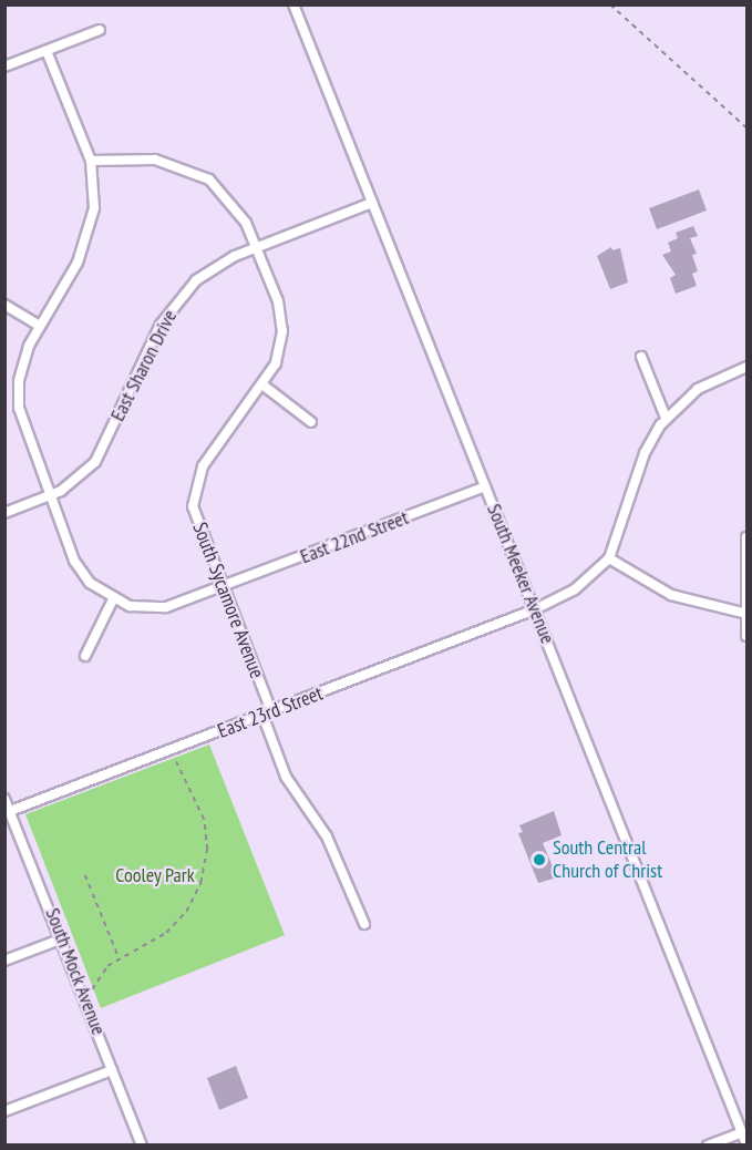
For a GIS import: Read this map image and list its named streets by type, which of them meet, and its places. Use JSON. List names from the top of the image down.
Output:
{
  "streets": {
    "street": [
      "East Sharon Drive",
      "East 22nd Street",
      "South Meeker Avenue",
      "South Sycamore Avenue",
      "East 23rd Street",
      "South Mock Avenue"
    ]
  },
  "crossings": [
    ["East Sharon Drive", "South Meeker Avenue"],
    ["East Sharon Drive", "South Sycamore Avenue"],
    ["East 22nd Street", "South Meeker Avenue"],
    ["East 22nd Street", "South Sycamore Avenue"],
    ["South Meeker Avenue", "East 23rd Street"],
    ["South Sycamore Avenue", "East 23rd Street"],
    ["East 23rd Street", "South Mock Avenue"]
  ],
  "parks": ["Cooley Park"],
  "places": ["South Central Church of Christ"]
}
